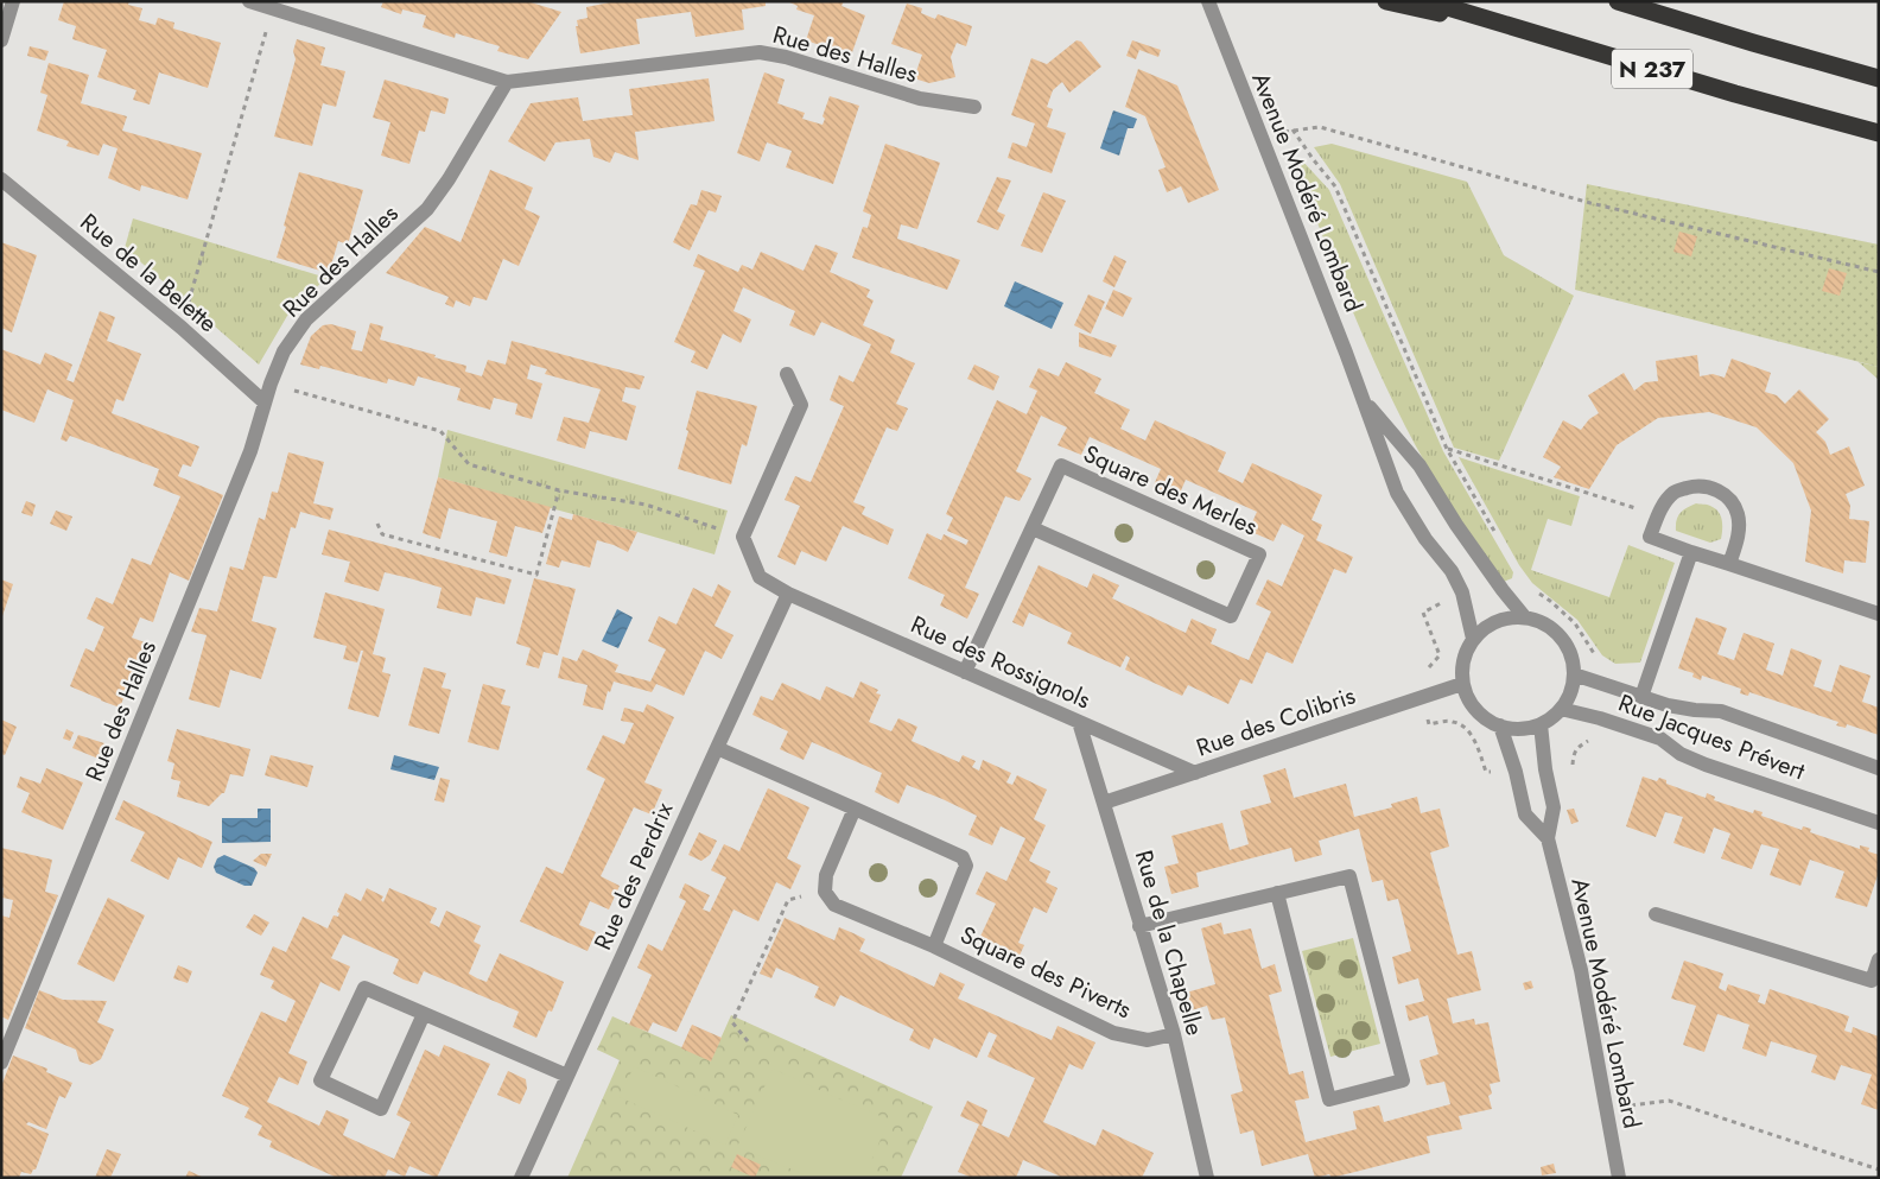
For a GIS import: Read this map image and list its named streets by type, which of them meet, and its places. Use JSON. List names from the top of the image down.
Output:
{
  "streets": {
    "highway": ["N 237"],
    "street": [
      "Rue des Halles",
      "Avenue Modéré Lombard",
      "Rue de la Belette",
      "Square des Merles",
      "Rue des Rossignols",
      "Rue des Colibris",
      "Rue Jacques Prévert",
      "Rue des Perdrix",
      "Rue de la Chapelle",
      "Square des Piverts"
    ]
  },
  "crossings": [
    ["Rue des Halles", "Rue de la Belette"],
    ["Avenue Modéré Lombard", "Rue des Colibris"],
    ["Avenue Modéré Lombard", "Rue Jacques Prévert"],
    ["Square des Merles", "Rue des Rossignols"],
    ["Rue des Rossignols", "Rue des Colibris"],
    ["Rue des Rossignols", "Rue des Perdrix"],
    ["Rue des Rossignols", "Rue de la Chapelle"],
    ["Rue des Colibris", "Rue Jacques Prévert"],
    ["Rue des Colibris", "Rue de la Chapelle"],
    ["Rue des Perdrix", "Square des Piverts"],
    ["Rue de la Chapelle", "Square des Piverts"]
  ]
}
